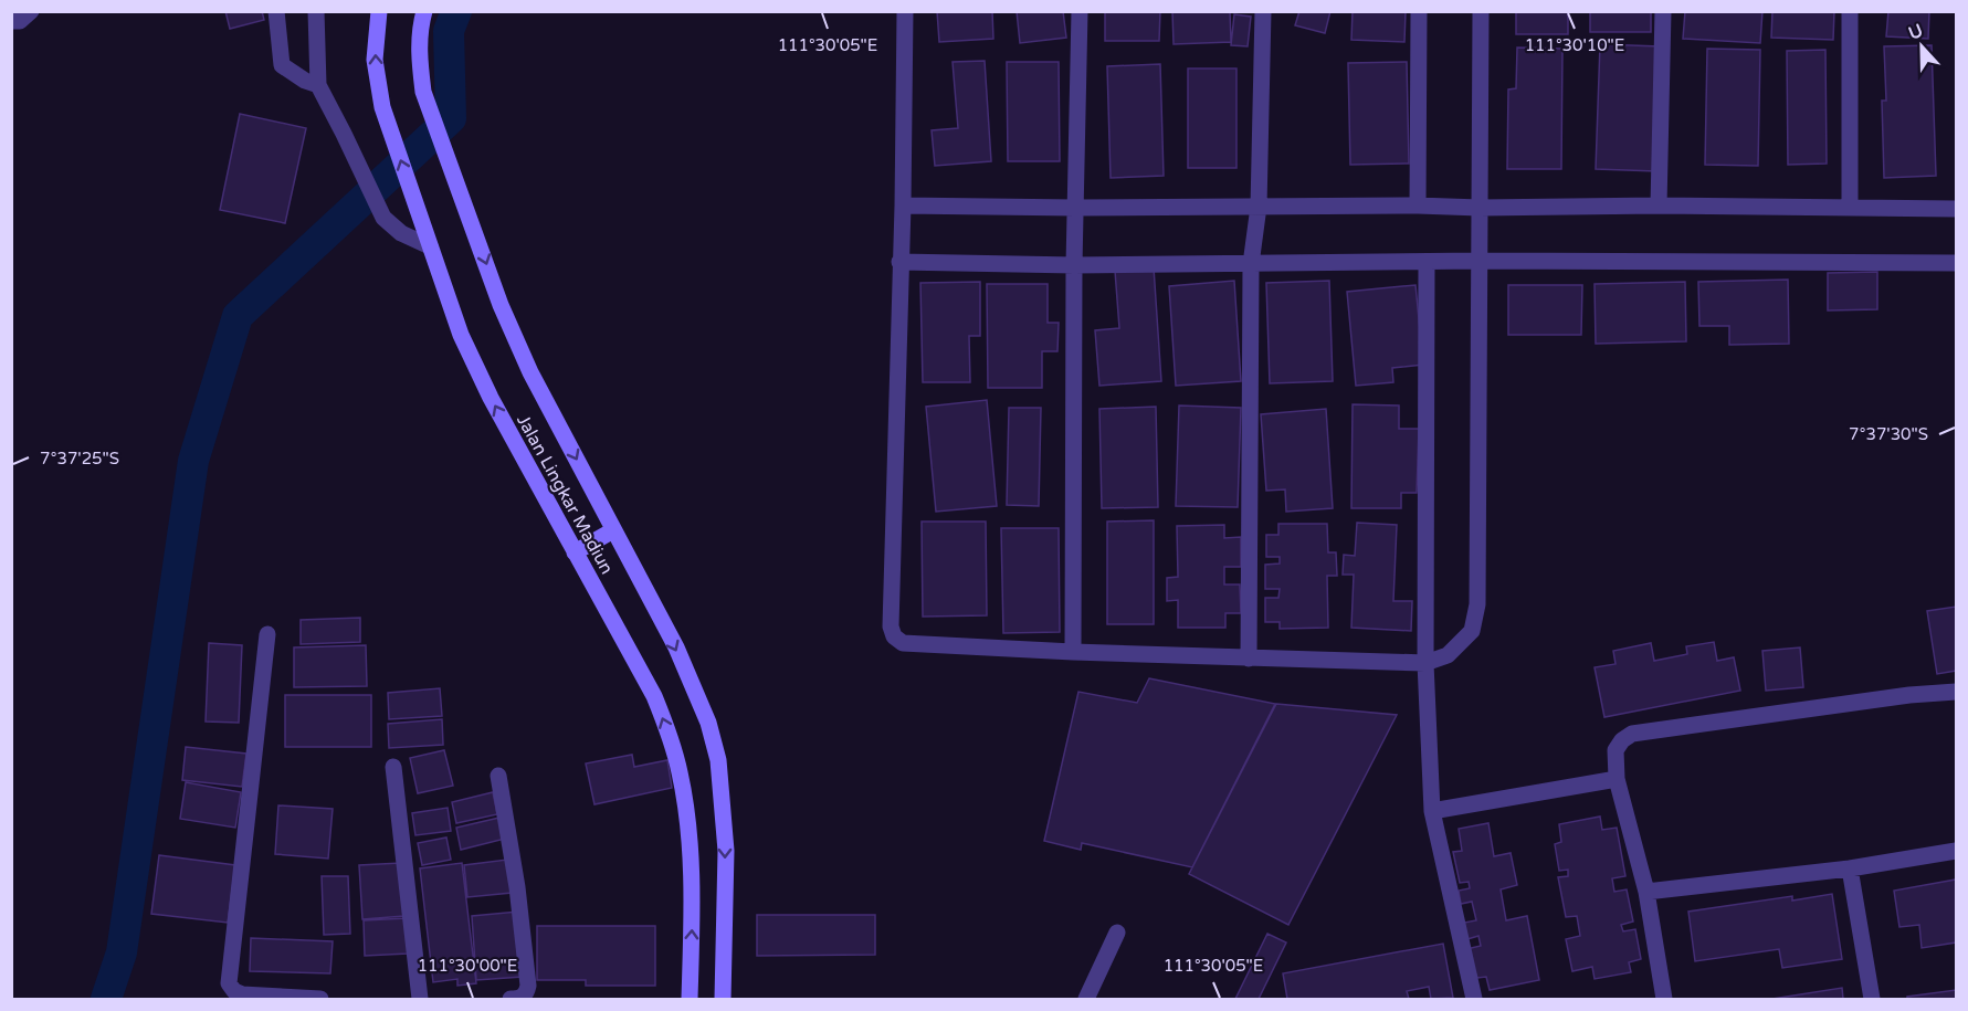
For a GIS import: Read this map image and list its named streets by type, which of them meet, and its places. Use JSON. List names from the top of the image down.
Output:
{
  "streets": {
    "main road": ["Jalan Lingkar Madiun"]
  },
  "north": "top",
  "coordinates": [
    "111°30'05\"E",
    "111°30'10\"E",
    "7°37'30\"S",
    "7°37'25\"S",
    "111°30'00\"E"
  ]
}
